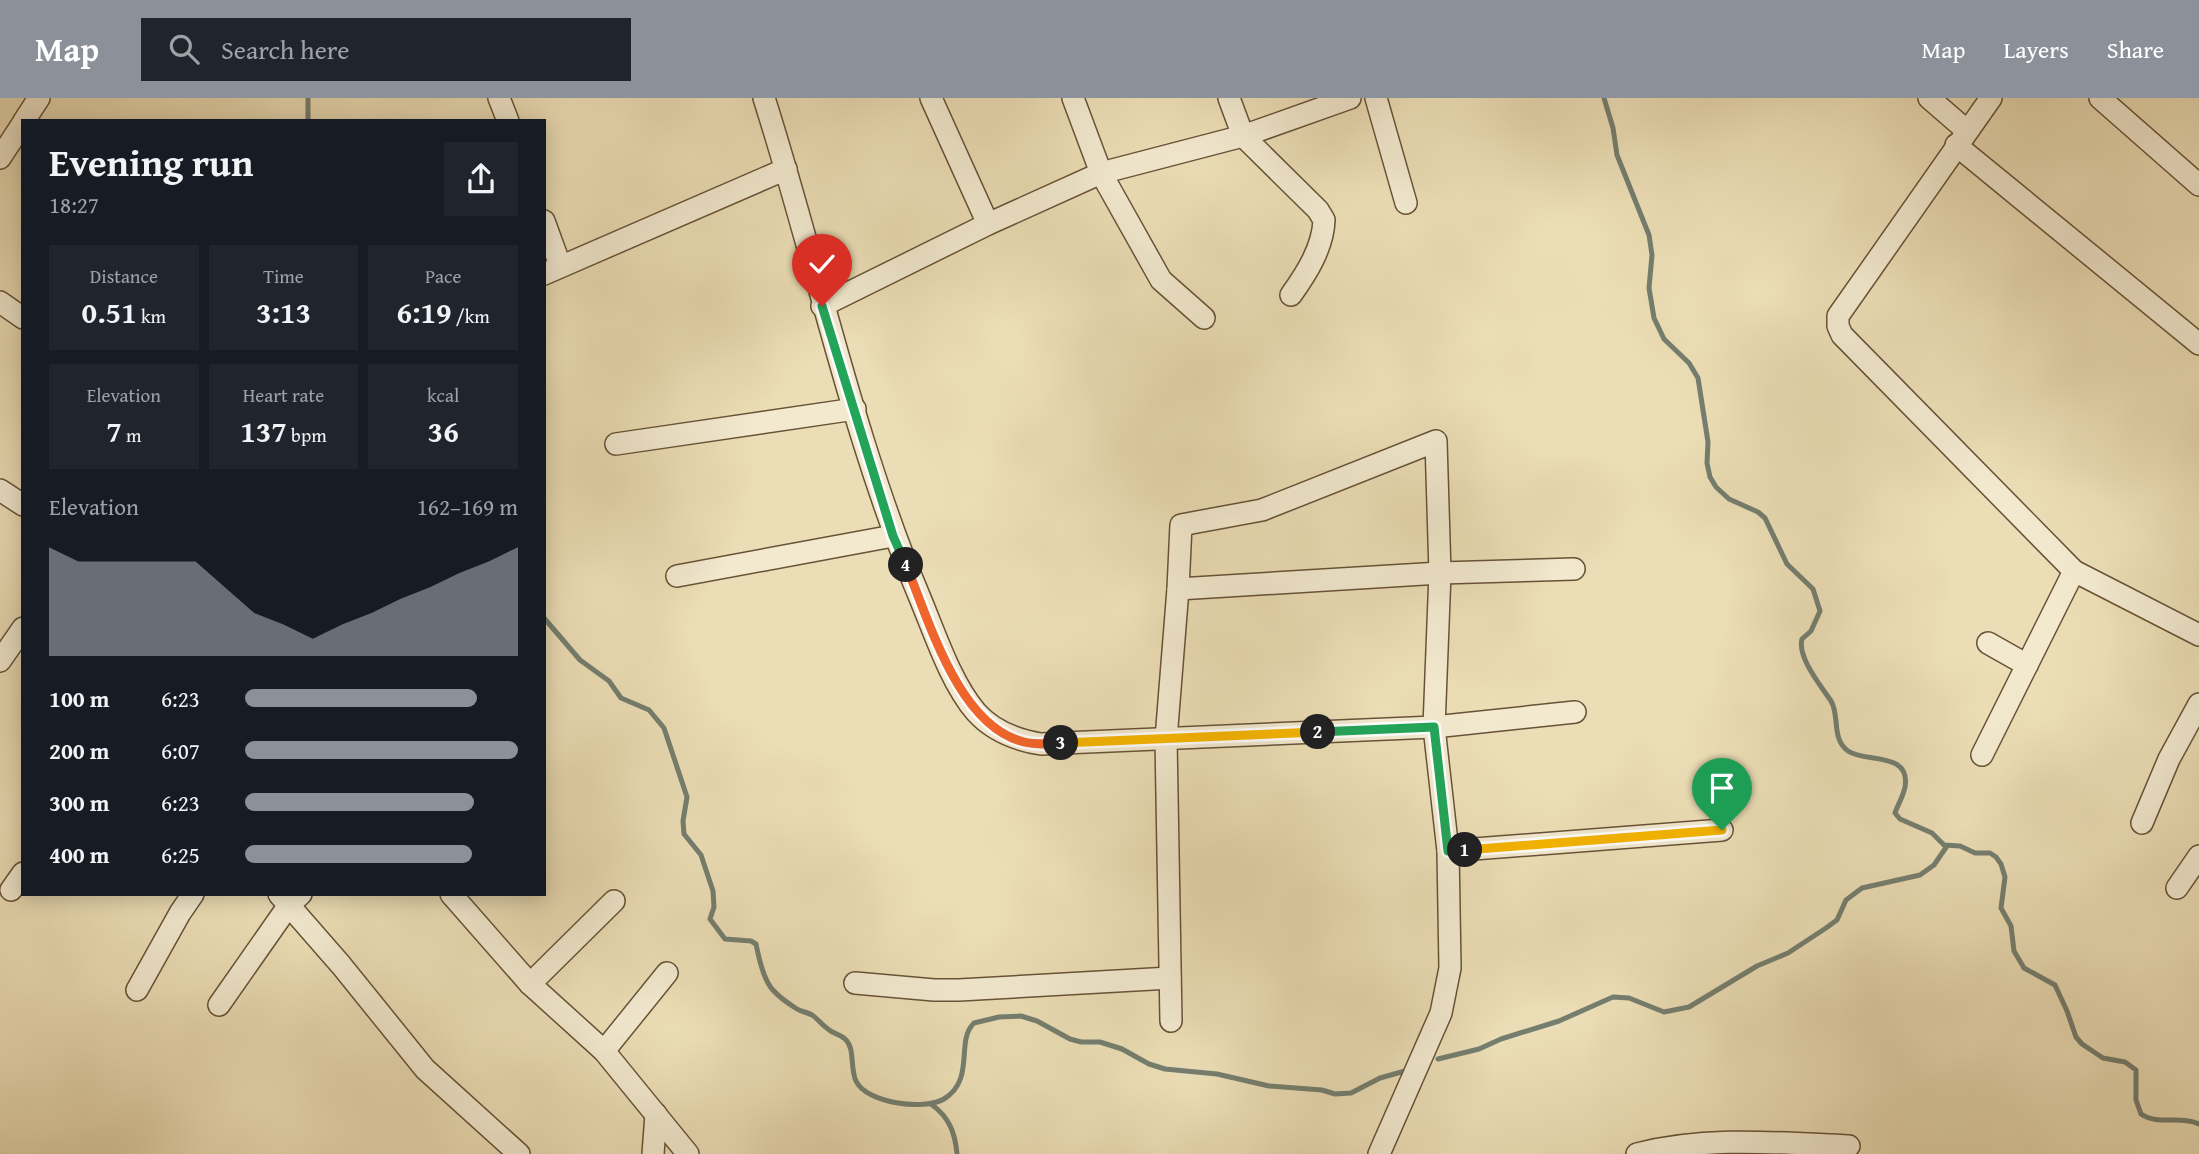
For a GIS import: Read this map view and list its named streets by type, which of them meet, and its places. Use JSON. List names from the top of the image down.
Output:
{
  "page": {
    "header": "Map",
    "search": "Search here",
    "nav": ["Map", "Layers", "Share"],
    "heading": ["Evening run", "18:27"],
    "stats": [
      ["Distance", "0.51 km"],
      ["Time", "3:13"],
      ["Pace", "6:19 /km"],
      ["Elevation", "7 m"],
      ["Heart rate", "137 bpm"],
      ["kcal", "36"]
    ],
    "chart": ["Elevation", "162–169 m"],
    "pins": [
      "4",
      "2",
      "3",
      "1"
    ],
    "list": [
      {
        "name": "100 m",
        "note": "6:23"
      },
      {
        "name": "200 m",
        "note": "6:07"
      },
      {
        "name": "300 m",
        "note": "6:23"
      },
      {
        "name": "400 m",
        "note": "6:25"
      }
    ]
  }
}
